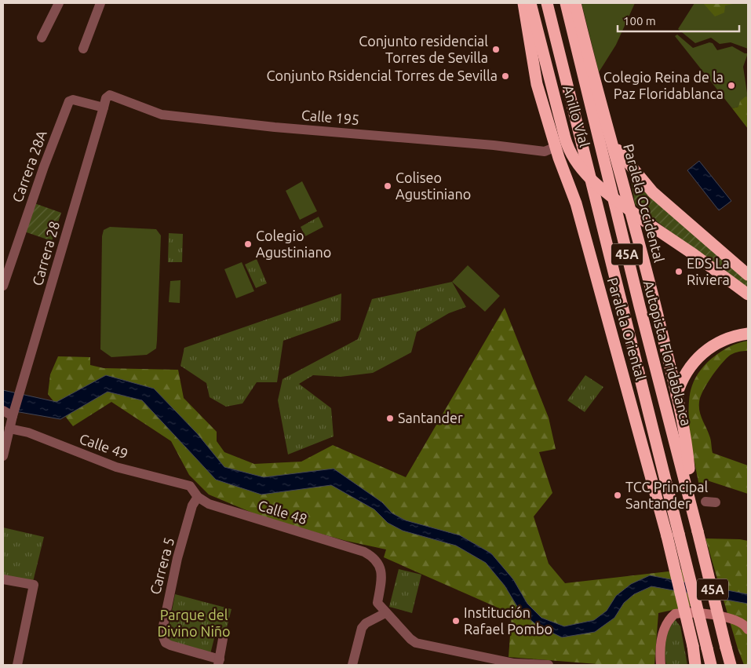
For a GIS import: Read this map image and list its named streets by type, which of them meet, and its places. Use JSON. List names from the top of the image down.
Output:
{
  "streets": {
    "highway": [
      "Anillo Víal",
      "Paralela Occidental",
      "45A",
      "Paralela Oriental",
      "Autopista Floridablanca"
    ],
    "street": [
      "Calle 195",
      "Carrera 28A",
      "Carrera 28",
      "Calle 49",
      "Calle 48",
      "Carrera 5"
    ]
  },
  "crossings": [
    ["Anillo Víal", "Paralela Occidental"],
    ["Calle 195", "Carrera 28A"],
    ["Calle 195", "Carrera 28"],
    ["Calle 195", "Paralela Oriental"],
    ["Paralela Occidental", "Autopista Floridablanca"],
    ["Carrera 28", "Calle 49"],
    ["Calle 49", "Calle 48"],
    ["Calle 48", "Carrera 5"]
  ],
  "parks": ["Parque del Divino Niño"],
  "places": [
    "Conjunto residencial Torres de Sevilla",
    "Conjunto Rsidencial Torres de Sevilla",
    "Colegio Reina de la Paz Floridablanca",
    "Coliseo Agustiniano",
    "Colegio Agustiniano",
    "EDS La Riviera",
    "Santander",
    "TCC Principal Santander",
    "Institución Rafael Pombo"
  ],
  "scale_bar": "100 m"
}
